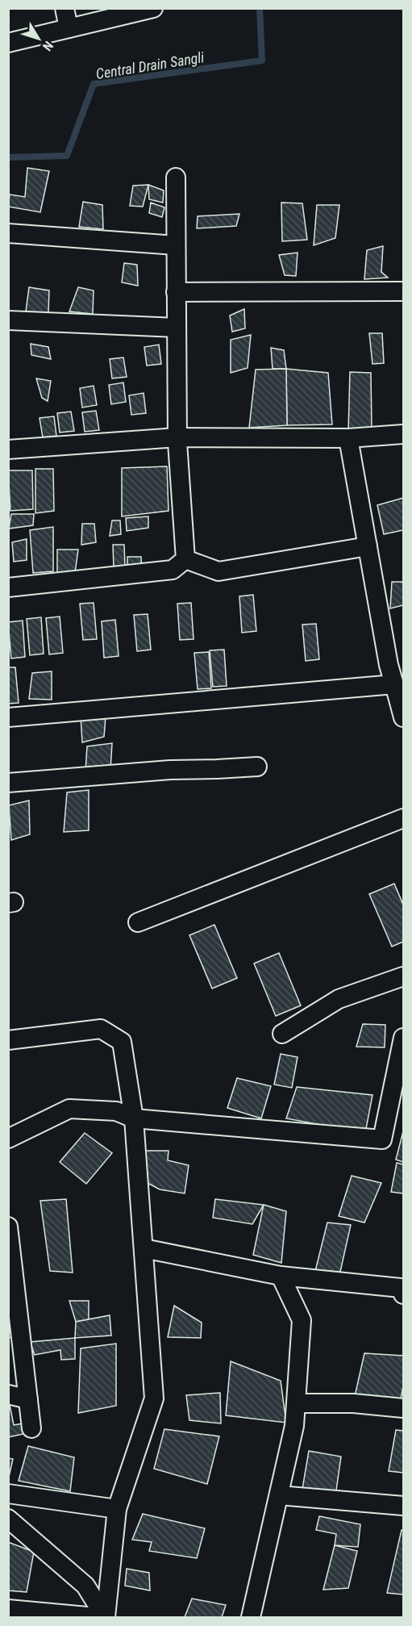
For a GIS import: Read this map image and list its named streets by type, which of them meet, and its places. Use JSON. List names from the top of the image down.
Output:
{
  "water": ["Central Drain Sangli"],
  "north": "bottom right"
}
